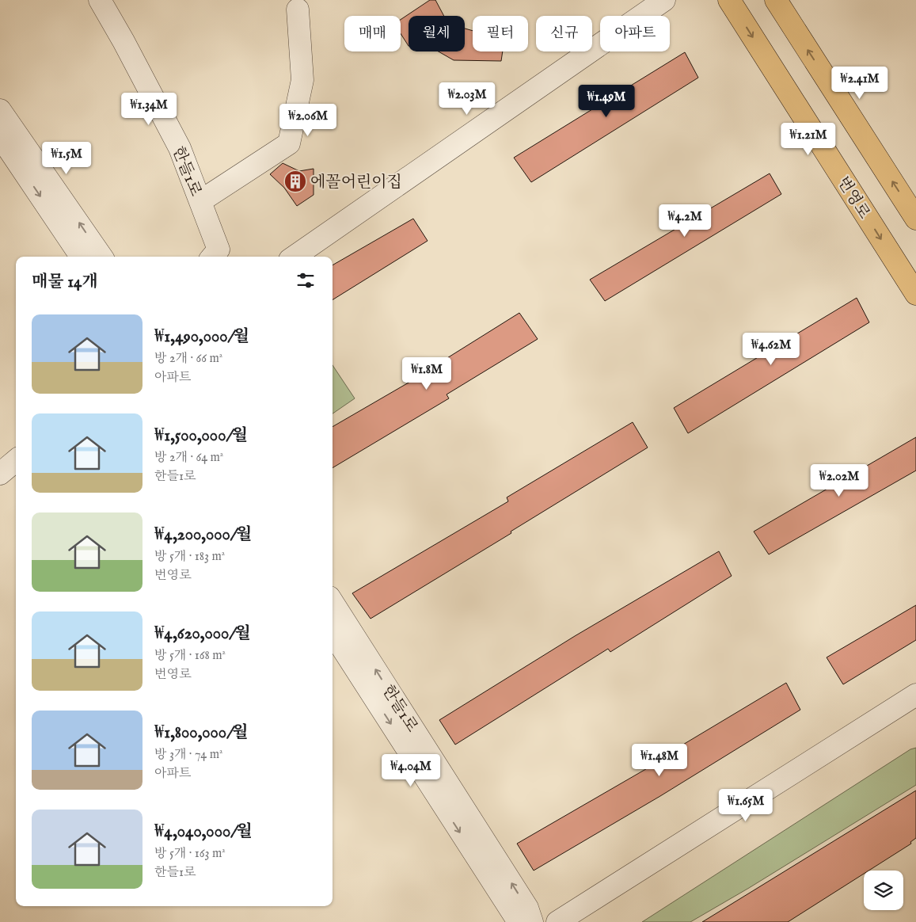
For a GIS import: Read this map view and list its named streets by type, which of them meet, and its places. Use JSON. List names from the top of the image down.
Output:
{
  "streets": {
    "main road": ["번영로"],
    "street": ["한들1로"]
  },
  "places": {
    "building": ["에꼴어린이집"]
  },
  "page": {
    "chip": [
      "매매",
      "월세",
      "필터",
      "신규",
      "아파트"
    ],
    "price": [
      "₩2.41M",
      "₩2.03M",
      "₩1.49M",
      "₩1.34M",
      "₩2.06M",
      "₩1.21M",
      "₩1.5M",
      "₩4.2M",
      "₩4.62M",
      "₩1.8M",
      "₩2.02M",
      "₩1.48M",
      "₩4.04M",
      "₩1.65M"
    ],
    "heading": "매물 14개",
    "list": [
      {
        "name": "₩1,490,000/월",
        "note": "방 2개 · 66 m² · 아파트"
      },
      {
        "name": "₩1,500,000/월",
        "note": "방 2개 · 64 m² · 한들1로"
      },
      {
        "name": "₩4,200,000/월",
        "note": "방 5개 · 183 m² · 번영로"
      },
      {
        "name": "₩4,620,000/월",
        "note": "방 5개 · 168 m² · 번영로"
      },
      {
        "name": "₩1,800,000/월",
        "note": "방 3개 · 74 m² · 아파트"
      },
      {
        "name": "₩4,040,000/월",
        "note": "방 5개 · 163 m² · 한들1로"
      }
    ]
  }
}
